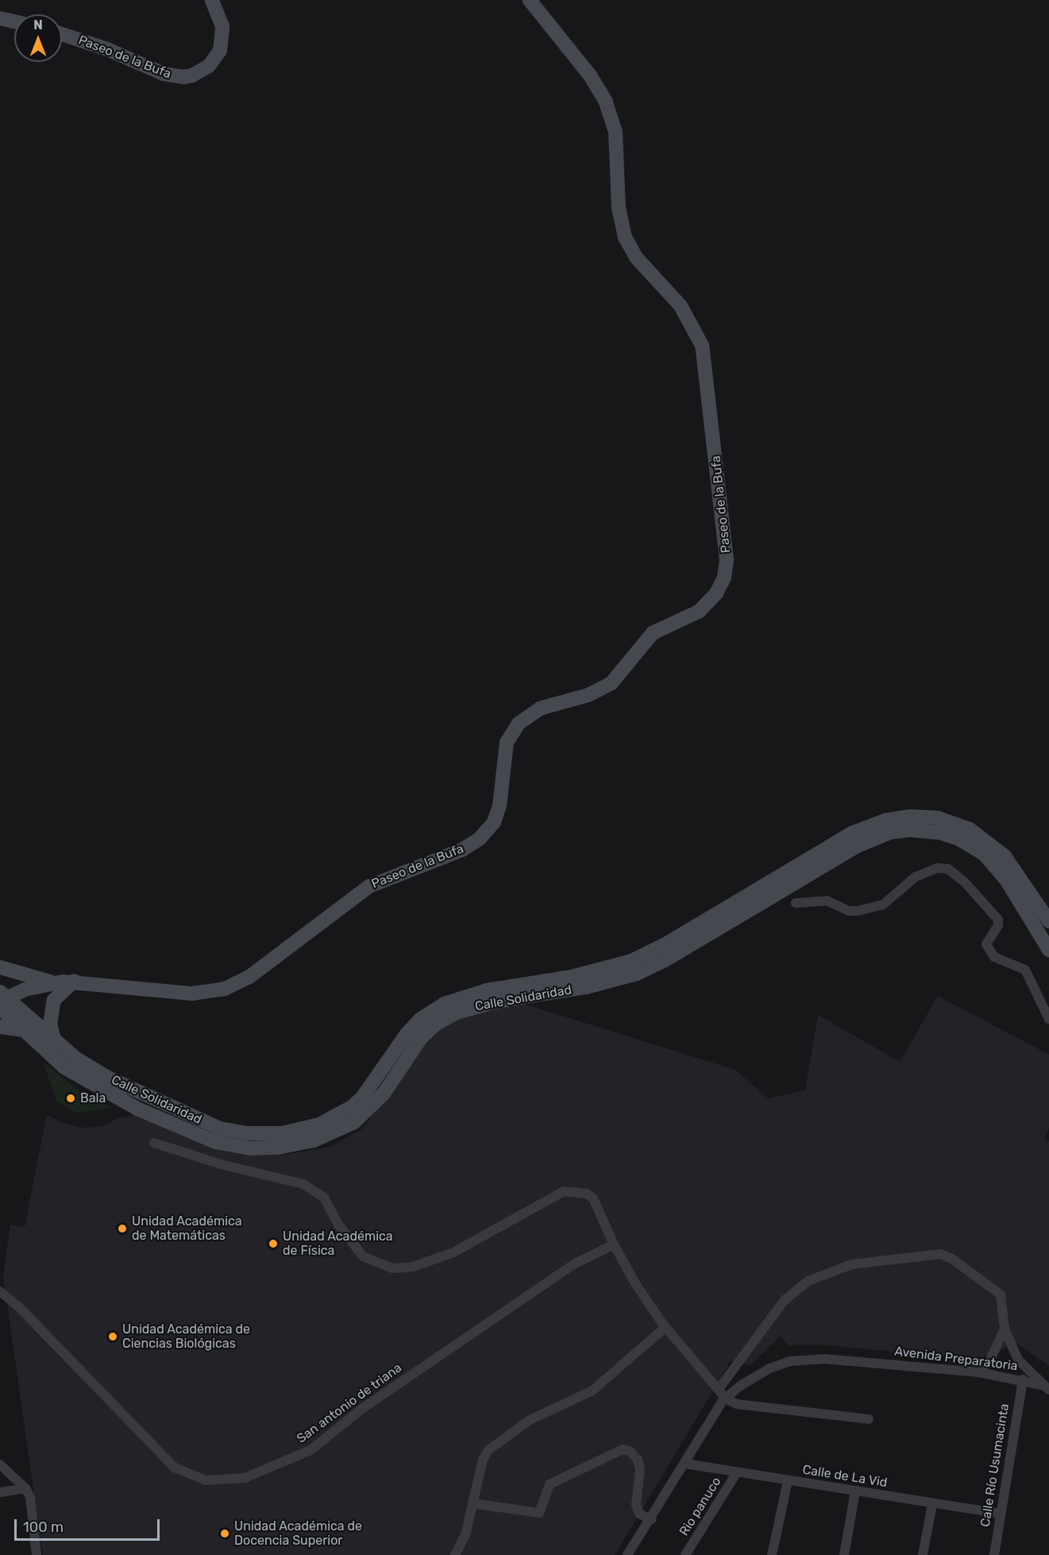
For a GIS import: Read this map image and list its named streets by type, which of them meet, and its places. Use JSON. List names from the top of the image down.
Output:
{
  "streets": {
    "main road": ["Paseo de la Bufa", "Calle Solidaridad"],
    "street": [
      "Avenida Preparatoria",
      "San antonio de triana",
      "Calle Río Usumacinta",
      "Calle de La Vid",
      "Rio panuco"
    ]
  },
  "crossings": [
    ["Paseo de la Bufa", "Calle Solidaridad"],
    ["Avenida Preparatoria", "Calle Río Usumacinta"],
    ["Avenida Preparatoria", "Calle de La Vid"],
    ["Calle Río Usumacinta", "Calle de La Vid"],
    ["Calle de La Vid", "Rio panuco"]
  ],
  "places": [
    "Bala",
    "Unidad Académica de Matemáticas",
    "Unidad Académica de Física",
    "Unidad Académica de Ciencias Biológicas",
    "Unidad Académica de Docencia Superior"
  ],
  "scale_bar": "100 m",
  "north": "top"
}
